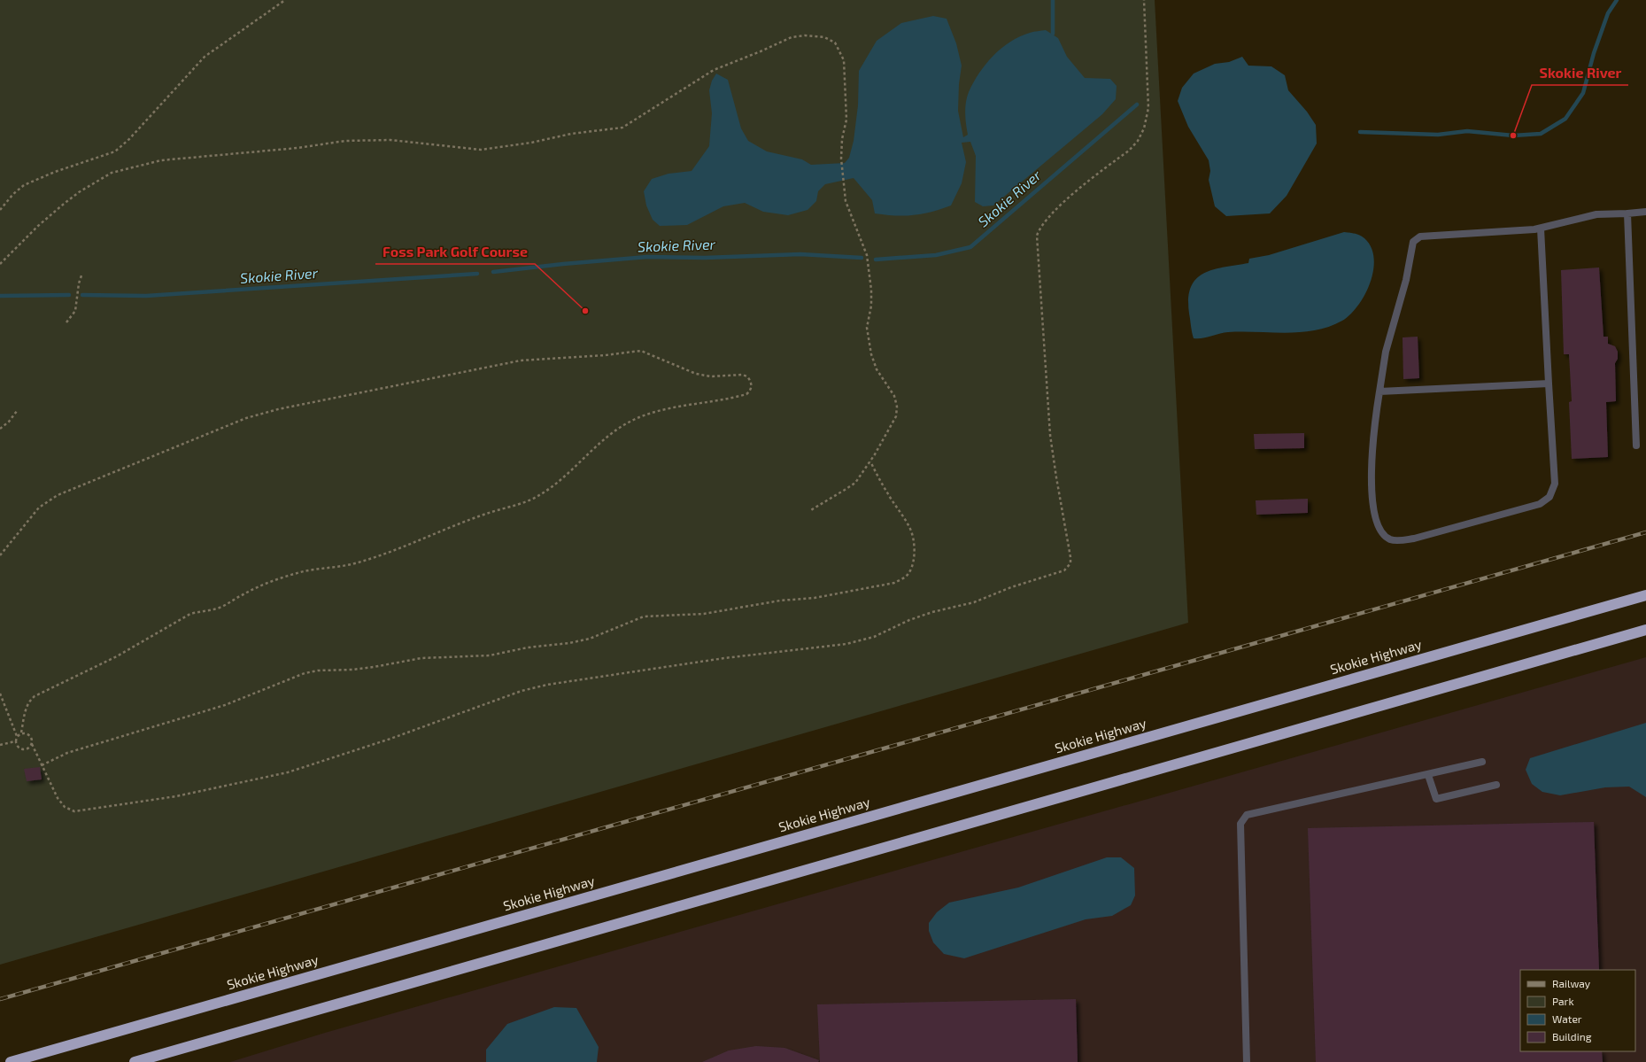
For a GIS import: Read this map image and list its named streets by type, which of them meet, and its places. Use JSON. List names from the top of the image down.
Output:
{
  "streets": {
    "highway": ["Skokie Highway"]
  },
  "water": ["Skokie River"],
  "places": ["Skokie River", "Foss Park Golf Course"],
  "legend": [
    "Railway",
    "Park",
    "Water",
    "Building"
  ]
}
